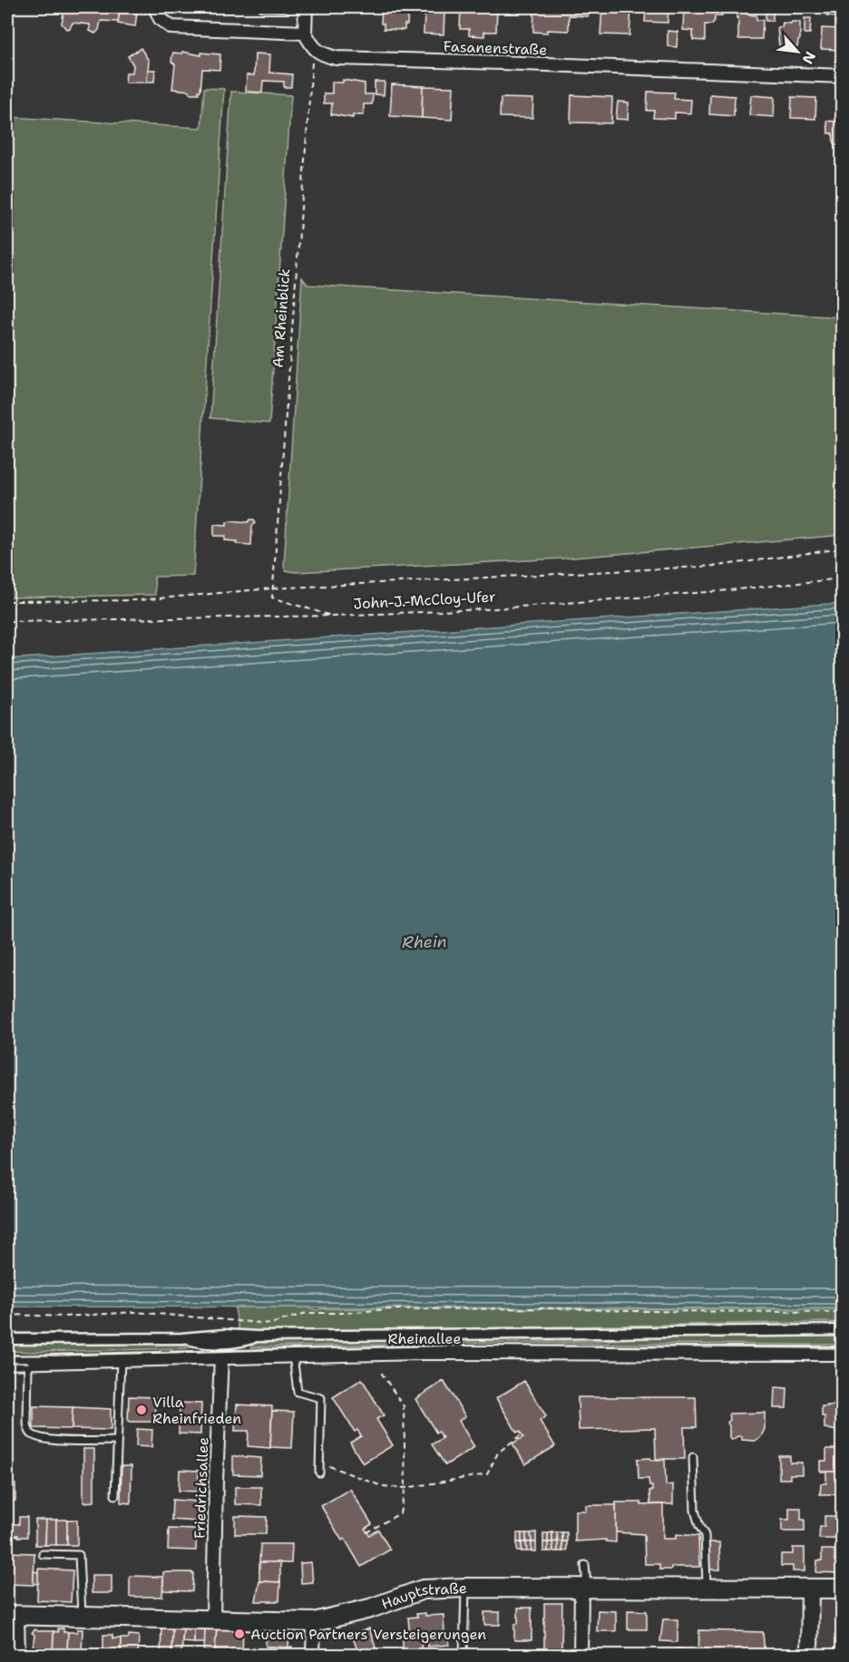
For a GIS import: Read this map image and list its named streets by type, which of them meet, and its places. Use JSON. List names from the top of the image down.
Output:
{
  "streets": {
    "main road": ["Hauptstraße"],
    "street": ["Fasanenstraße", "Rheinallee", "Friedrichsallee"],
    "path": ["Am Rheinblick", "John-J.-McCloy-Ufer"]
  },
  "crossings": [
    ["Fasanenstraße", "Am Rheinblick"],
    ["Rheinallee", "Friedrichsallee"],
    ["Friedrichsallee", "Hauptstraße"]
  ],
  "water": ["Rhein"],
  "places": ["Villa Rheinfrieden", "Auction Partners Versteigerungen"],
  "north": "bottom right"
}
